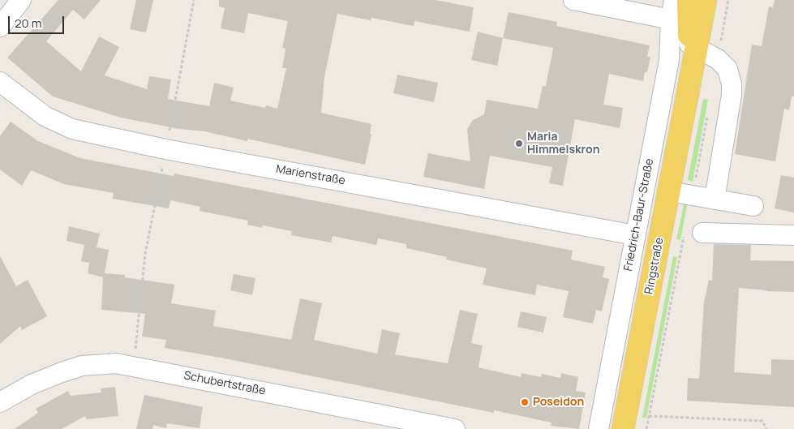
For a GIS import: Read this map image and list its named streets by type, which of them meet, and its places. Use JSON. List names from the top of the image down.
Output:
{
  "streets": {
    "main road": ["Ringstraße"],
    "street": ["Marienstraße", "Friedrich-Baur-Straße", "Schubertstraße"]
  },
  "crossings": [
    ["Marienstraße", "Friedrich-Baur-Straße"]
  ],
  "places": ["Maria Himmelskron", "Poseidon"],
  "scale_bar": "20 m"
}
